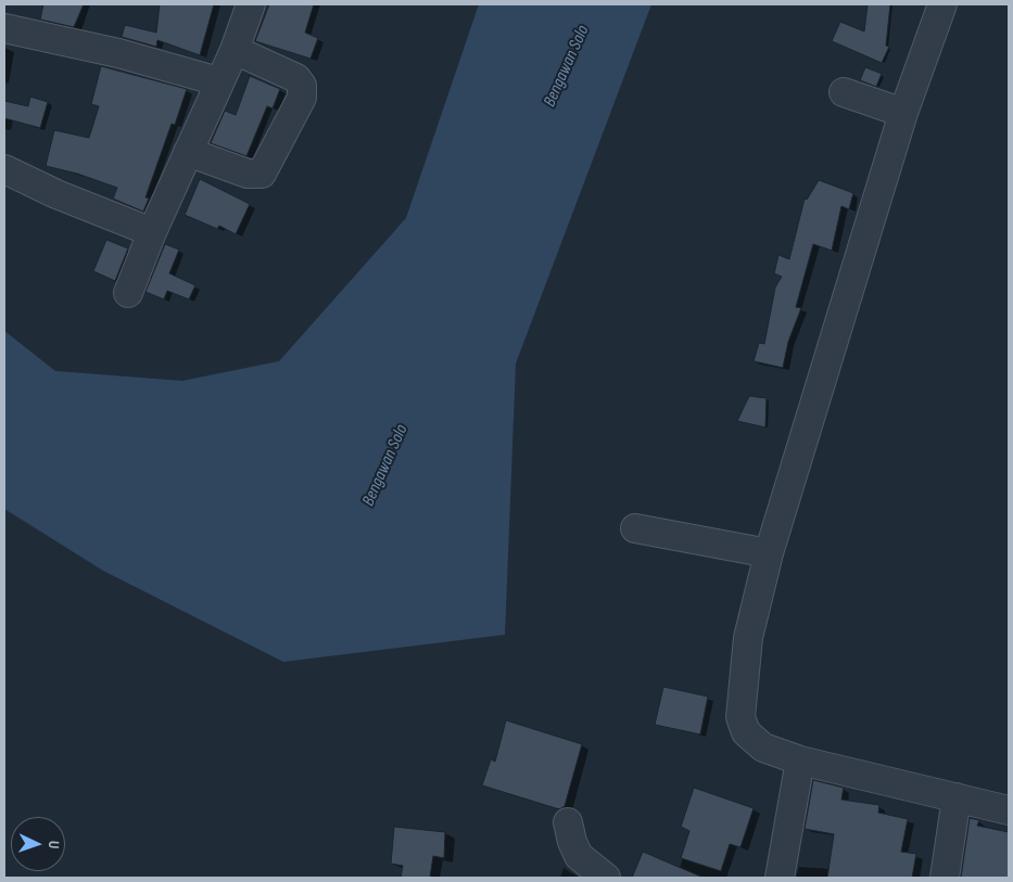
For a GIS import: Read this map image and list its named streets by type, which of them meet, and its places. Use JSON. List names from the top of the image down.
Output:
{
  "water": ["Bengawan Solo"],
  "north": "right"
}
